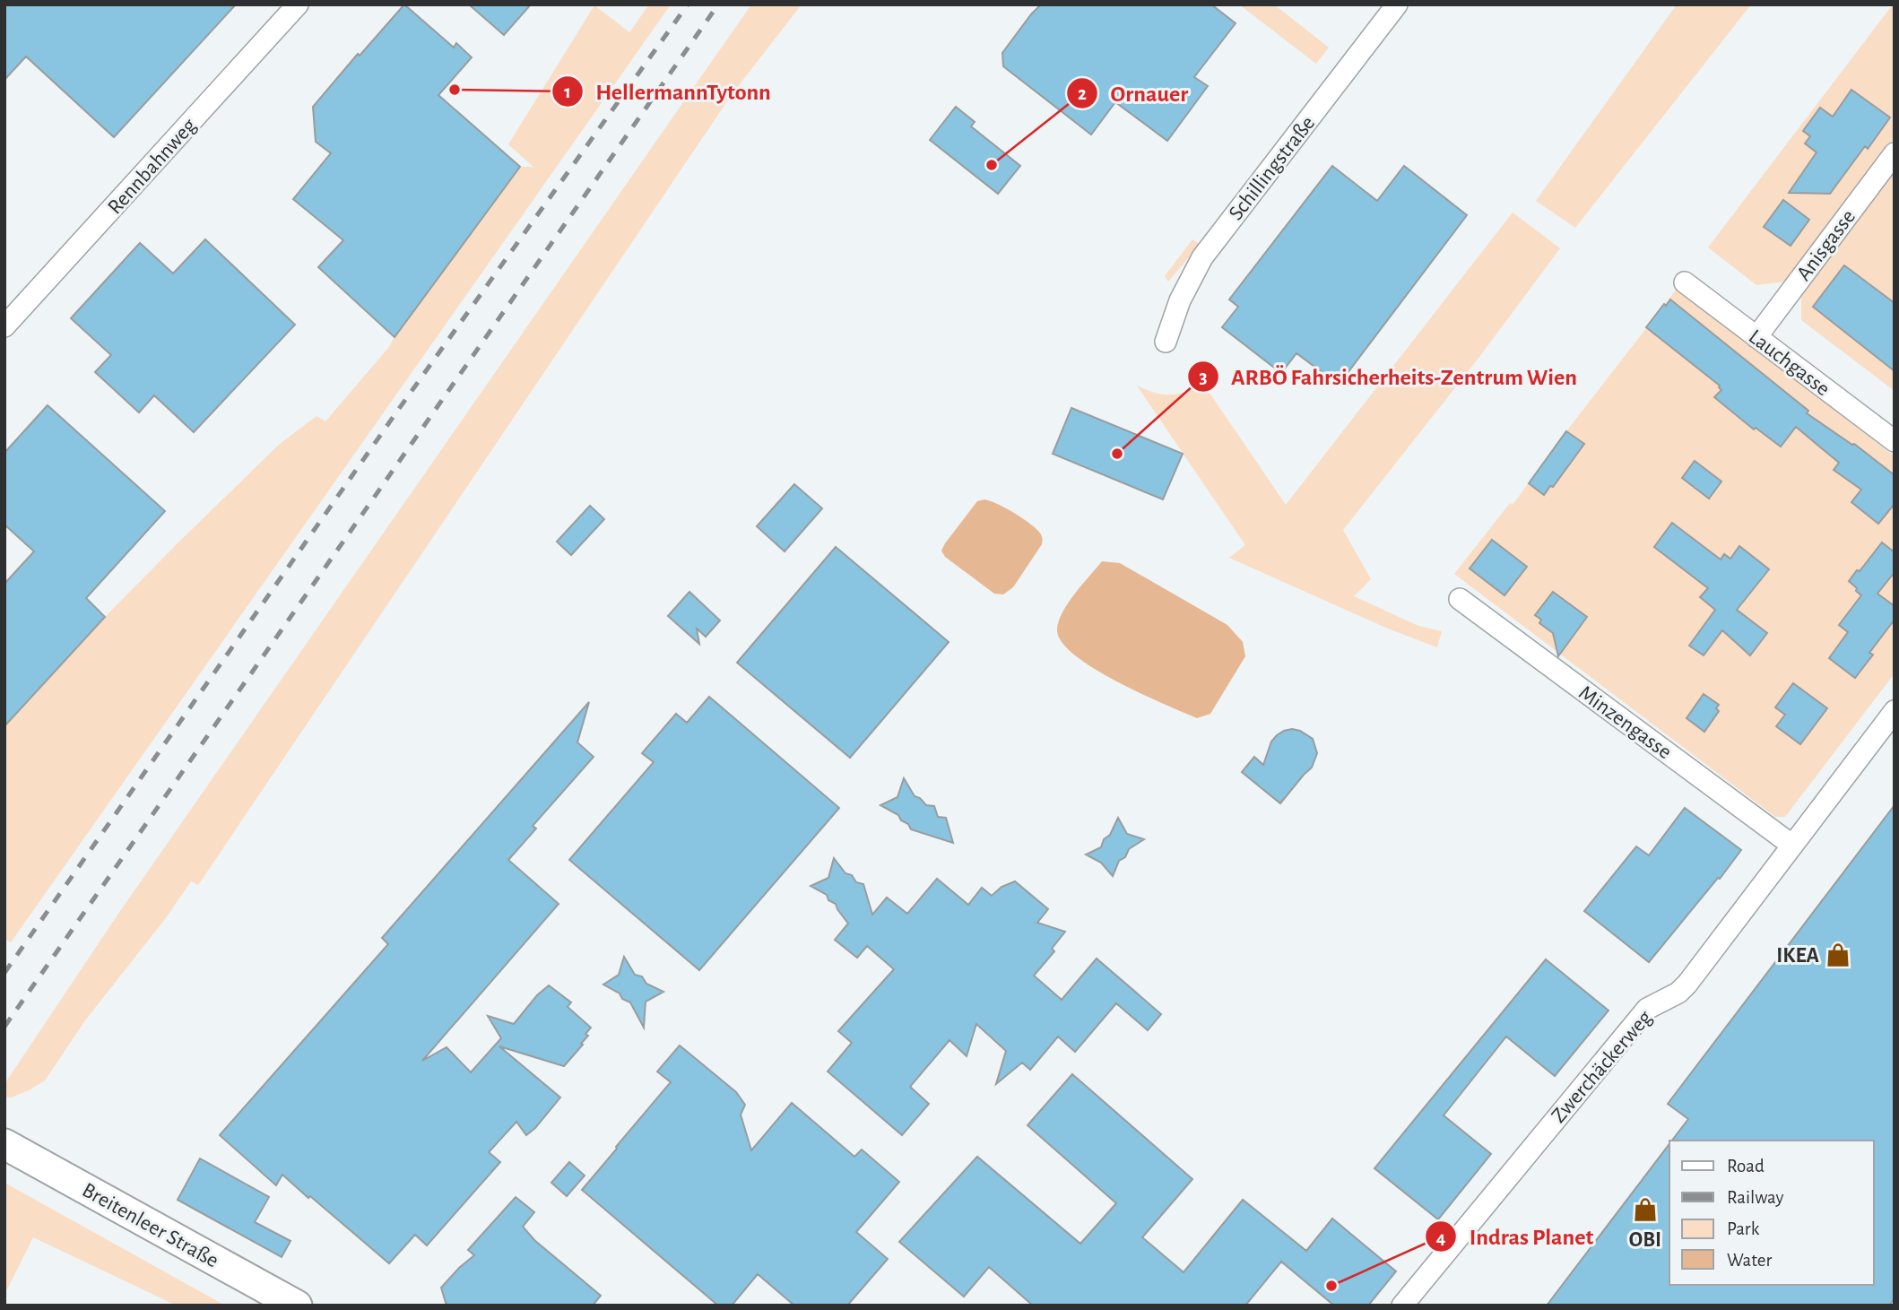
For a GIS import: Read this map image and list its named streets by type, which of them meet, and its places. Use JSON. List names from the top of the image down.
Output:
{
  "streets": {
    "main road": ["Breitenleer Straße"],
    "street": [
      "Rennbahnweg",
      "Schillingstraße",
      "Anisgasse",
      "Lauchgasse",
      "Minzengasse",
      "Zwerchäckerweg"
    ]
  },
  "crossings": [
    ["Anisgasse", "Lauchgasse"],
    ["Minzengasse", "Zwerchäckerweg"]
  ],
  "places": {
    "other": [
      "HellermannTytonn",
      "Ornauer",
      "ARBÖ Fahrsicherheits-Zentrum Wien",
      "Indras Planet"
    ],
    "shop": ["IKEA", "OBI"]
  },
  "legend": [
    "Road",
    "Railway",
    "Park",
    "Water"
  ]
}
